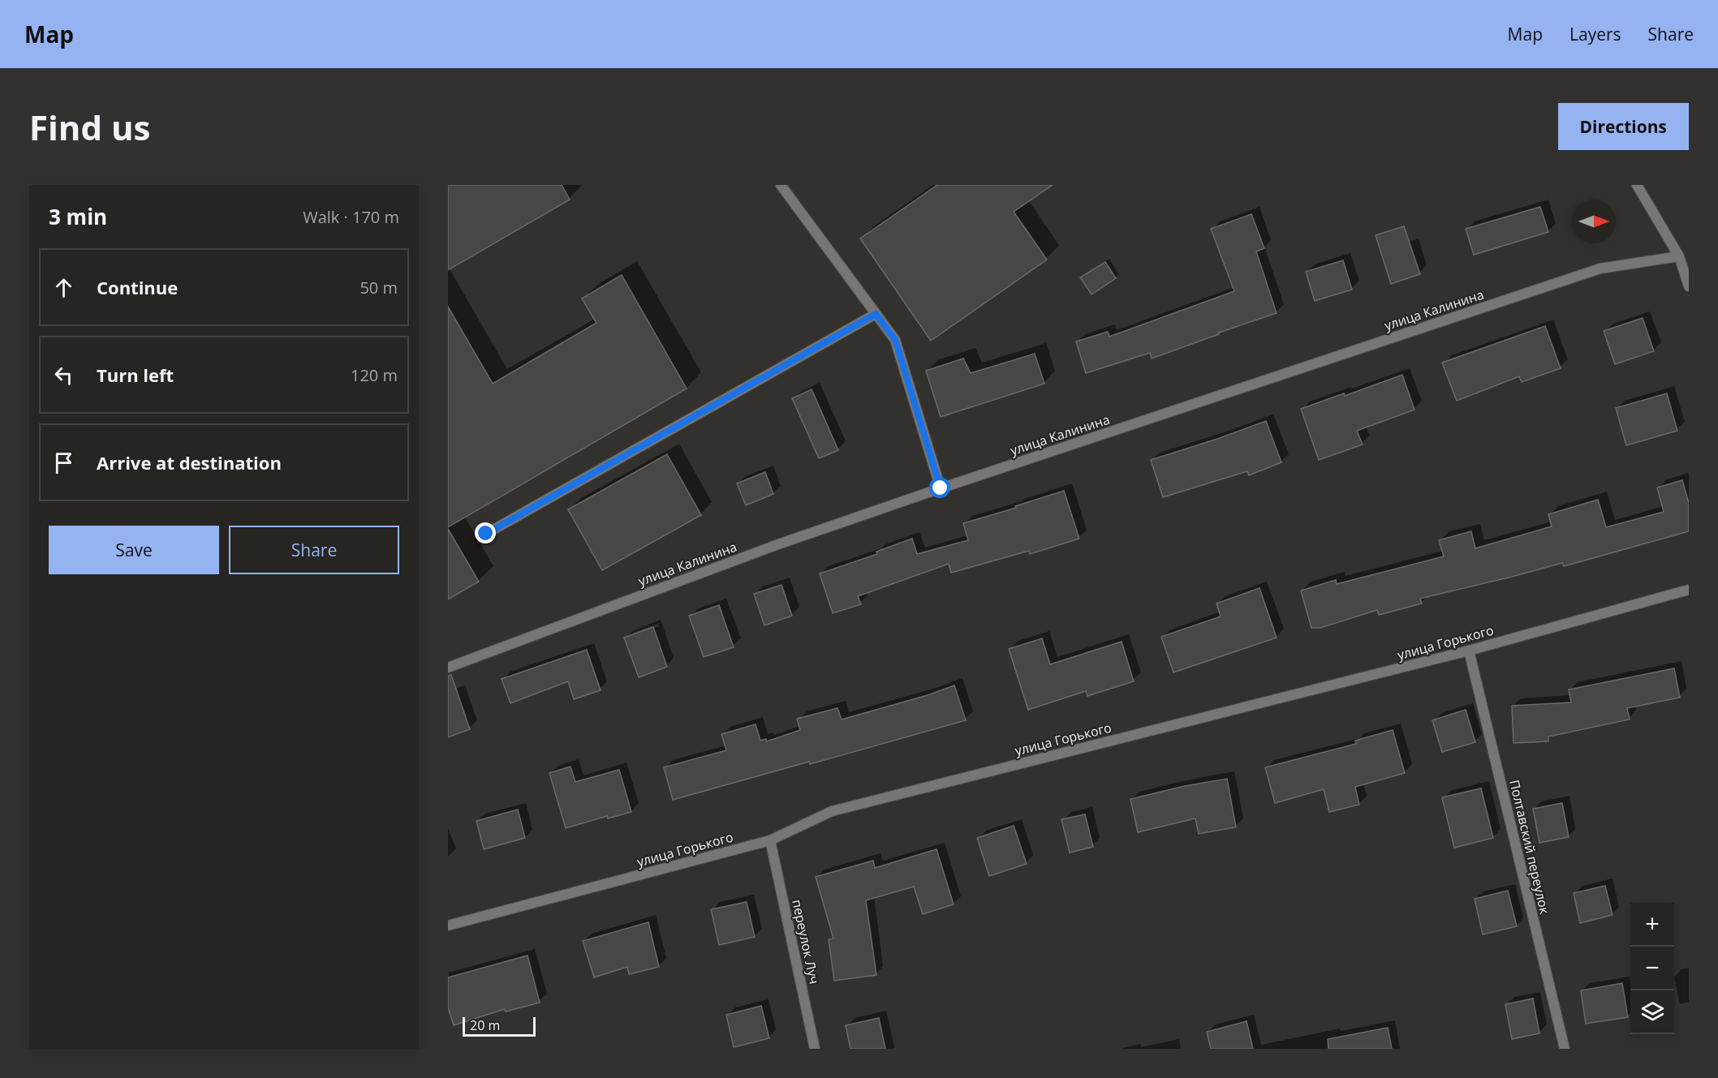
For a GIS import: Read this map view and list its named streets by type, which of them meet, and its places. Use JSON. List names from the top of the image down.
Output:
{
  "streets": {
    "street": [
      "улица Калинина",
      "улица Горького",
      "Полтавский переулок",
      "переулок Луч"
    ]
  },
  "crossings": [
    ["улица Горького", "Полтавский переулок"],
    ["улица Горького", "переулок Луч"]
  ],
  "scale_bar": "20 m",
  "north": "right",
  "page": {
    "header": "Map",
    "nav": ["Map", "Layers", "Share"],
    "buttons": [
      "Directions",
      ["Save", "Share"]
    ],
    "title": "Find us",
    "heading": ["3 min", "Walk · 170 m"],
    "list": [
      ["Continue", "50 m"],
      ["Turn left", "120 m"],
      "Arrive at destination"
    ],
    "map_buttons": ["+", "−"],
    "scale": "20 m"
  }
}
